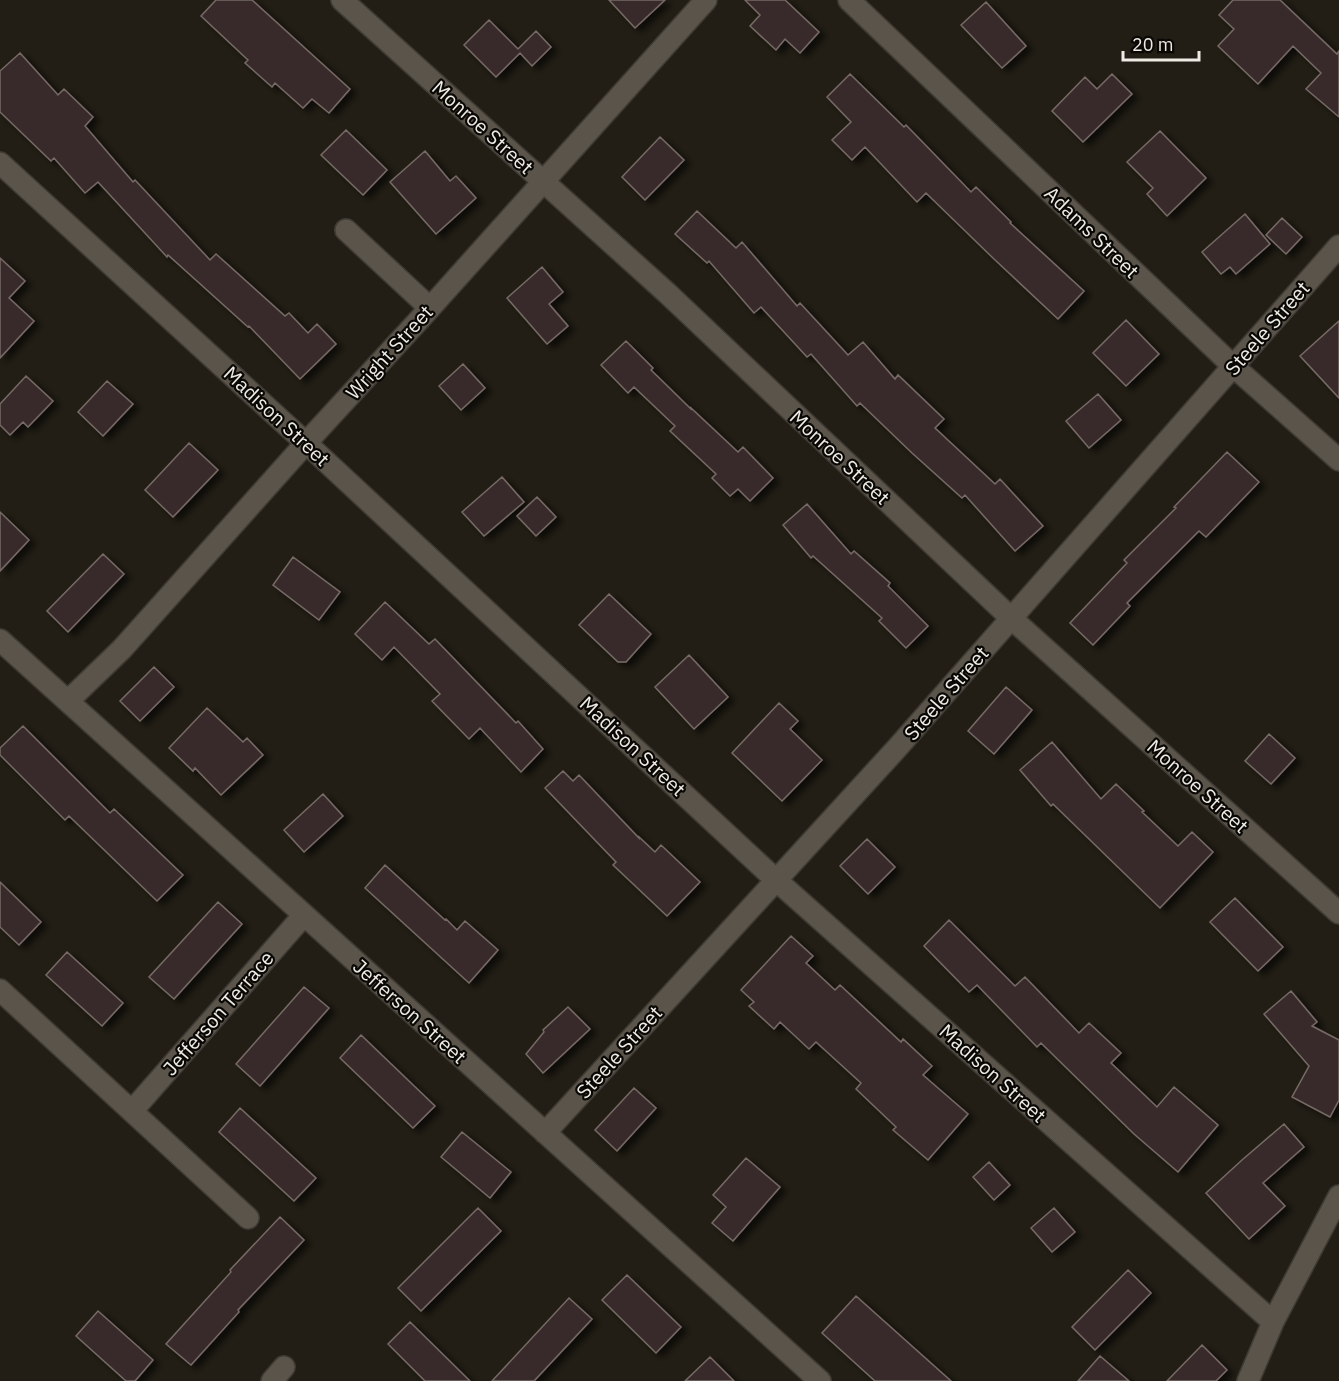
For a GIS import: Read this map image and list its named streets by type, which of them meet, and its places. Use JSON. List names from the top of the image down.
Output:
{
  "streets": {
    "street": [
      "Monroe Street",
      "Adams Street",
      "Steele Street",
      "Wright Street",
      "Madison Street",
      "Jefferson Street",
      "Jefferson Terrace"
    ]
  },
  "crossings": [
    ["Monroe Street", "Steele Street"],
    ["Monroe Street", "Wright Street"],
    ["Adams Street", "Steele Street"],
    ["Steele Street", "Madison Street"],
    ["Steele Street", "Jefferson Street"],
    ["Wright Street", "Madison Street"],
    ["Wright Street", "Jefferson Street"],
    ["Jefferson Street", "Jefferson Terrace"]
  ],
  "scale_bar": "20 m"
}
